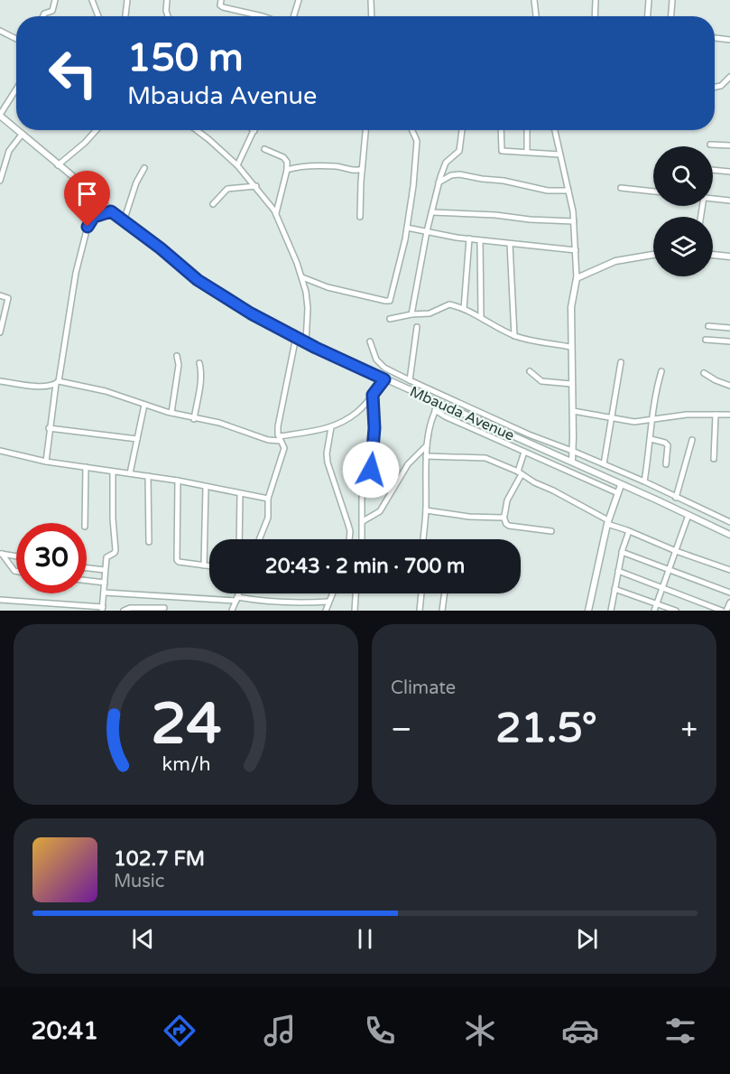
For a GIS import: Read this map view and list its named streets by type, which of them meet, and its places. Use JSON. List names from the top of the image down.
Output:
{
  "streets": {
    "street": ["Mbauda Avenue"]
  },
  "page": {
    "turn": ["150 m", "Mbauda Avenue"],
    "limit": "30",
    "trip": "20:43 · 2 min · 700 m",
    "tile": "Climate",
    "heat": ["−", "21.5°", "+"],
    "song": ["102.7 FM", "Music"],
    "tabs": "20:41",
    "gauge": ["24", "km/h"]
  }
}
